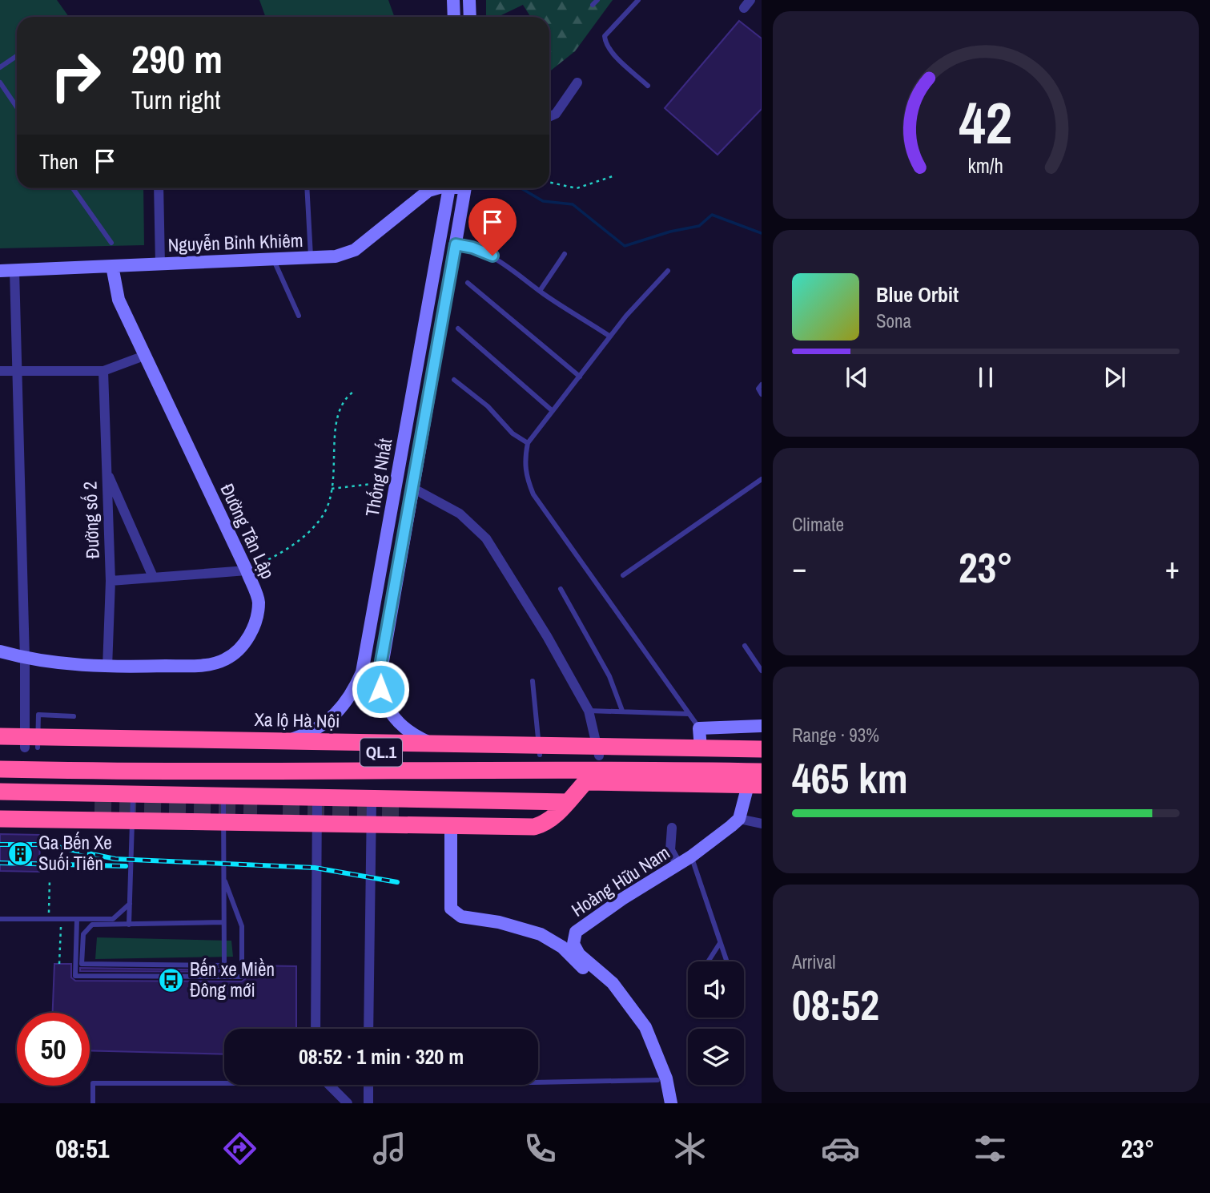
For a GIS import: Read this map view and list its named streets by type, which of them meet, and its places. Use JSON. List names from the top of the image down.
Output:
{
  "streets": {
    "highway": ["Xa lộ Hà Nội", "QL.1"],
    "main road": [
      "Nguyễn Bỉnh Khiêm",
      "Thống Nhất",
      "Đường Tân Lập",
      "Hoàng Hữu Nam"
    ],
    "street": ["Đường số 2"]
  },
  "crossings": [
    ["Nguyễn Bỉnh Khiêm", "Đường Tân Lập"],
    ["Thống Nhất", "Xa lộ Hà Nội"],
    ["Đường số 2", "Đường Tân Lập"]
  ],
  "places": {
    "building": ["Ga Bến Xe Suối Tiên"],
    "bus stop": ["Bến xe Miền Đông mới"]
  },
  "page": {
    "turn": ["290 m", "Turn right"],
    "then": "Then",
    "song": ["Blue Orbit", "Sona"],
    "tile": [
      "Climate",
      ["Range · 93%", "465 km"],
      ["Arrival", "08:52"]
    ],
    "heat": ["−", "23°", "+"],
    "limit": "50",
    "trip": "08:52 · 1 min · 320 m",
    "tabs": ["08:51", "23°"],
    "gauge": ["42", "km/h"]
  }
}
